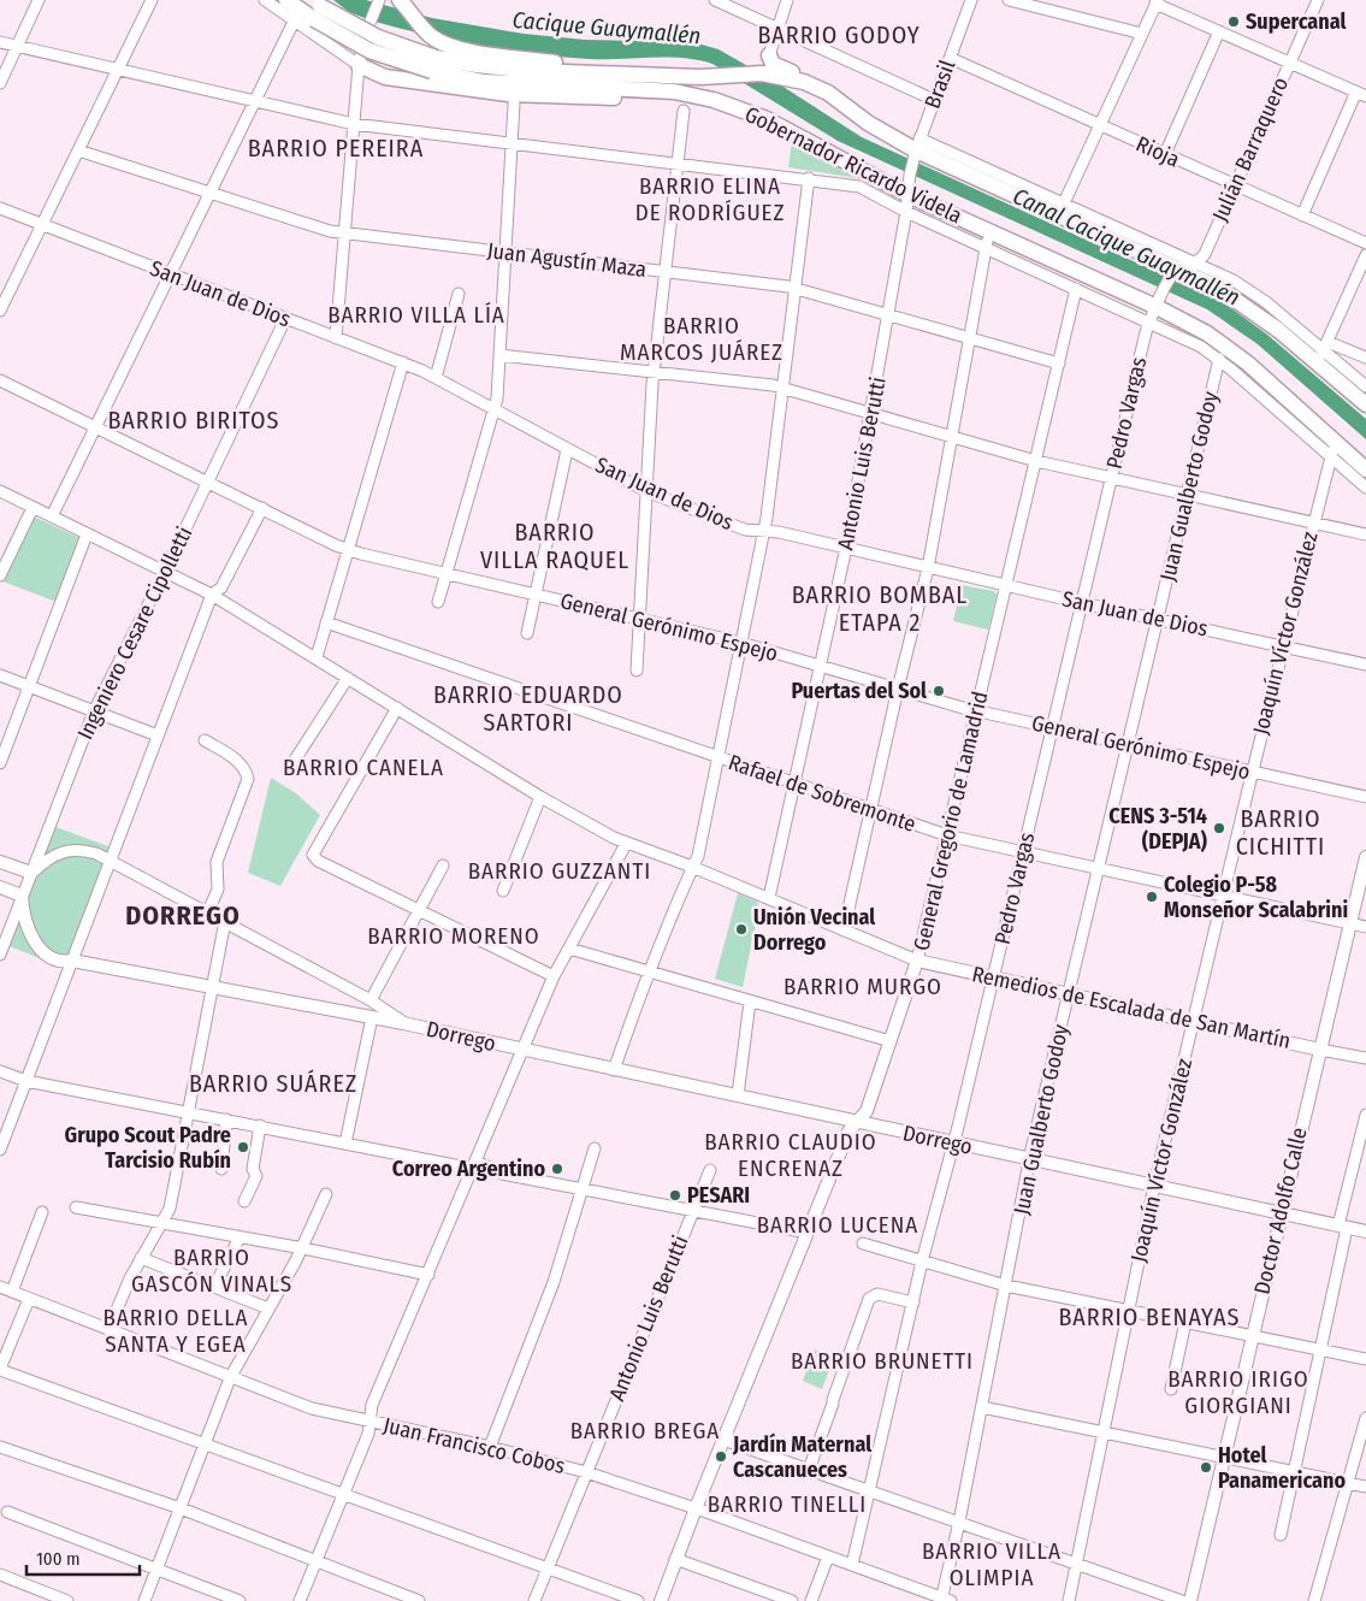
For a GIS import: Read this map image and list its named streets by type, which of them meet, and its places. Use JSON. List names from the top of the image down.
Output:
{
  "streets": {
    "highway": ["Gobernador Ricardo Videla"],
    "main road": [
      "General Gregorio de Lamadrid",
      "Remedios de Escalada de San Martín",
      "Dorrego",
      "Doctor Adolfo Calle"
    ],
    "street": [
      "Brasil",
      "Julián Barraquero",
      "Rioja",
      "Juan Agustín Maza",
      "San Juan de Dios",
      "Pedro Vargas",
      "Antonio Luis Berutti",
      "Juan Gualberto Godoy",
      "General Gerónimo Espejo",
      "Ingeniero Cesare Cipolletti",
      "Joaquín Víctor González",
      "Rafael de Sobremonte",
      "Juan Francisco Cobos"
    ]
  },
  "crossings": [
    ["Brasil", "Rioja"],
    ["Brasil", "Gobernador Ricardo Videla"],
    ["Brasil", "Antonio Luis Berutti"],
    ["Julián Barraquero", "Rioja"],
    ["Gobernador Ricardo Videla", "Pedro Vargas"],
    ["Gobernador Ricardo Videla", "Antonio Luis Berutti"],
    ["Gobernador Ricardo Videla", "Joaquín Víctor González"],
    ["Juan Agustín Maza", "Antonio Luis Berutti"],
    ["Juan Agustín Maza", "General Gregorio de Lamadrid"],
    ["San Juan de Dios", "Pedro Vargas"],
    ["San Juan de Dios", "Antonio Luis Berutti"],
    ["San Juan de Dios", "Juan Gualberto Godoy"],
    ["San Juan de Dios", "Ingeniero Cesare Cipolletti"],
    ["San Juan de Dios", "Joaquín Víctor González"],
    ["San Juan de Dios", "General Gregorio de Lamadrid"],
    ["Pedro Vargas", "General Gerónimo Espejo"],
    ["Pedro Vargas", "Rafael de Sobremonte"],
    ["Pedro Vargas", "Remedios de Escalada de San Martín"],
    ["Pedro Vargas", "Dorrego"],
    ["Pedro Vargas", "Juan Francisco Cobos"],
    ["Antonio Luis Berutti", "General Gerónimo Espejo"],
    ["Antonio Luis Berutti", "Rafael de Sobremonte"],
    ["Antonio Luis Berutti", "Remedios de Escalada de San Martín"],
    ["Antonio Luis Berutti", "Juan Francisco Cobos"],
    ["Juan Gualberto Godoy", "General Gerónimo Espejo"],
    ["Juan Gualberto Godoy", "Rafael de Sobremonte"],
    ["Juan Gualberto Godoy", "Remedios de Escalada de San Martín"],
    ["Juan Gualberto Godoy", "Dorrego"],
    ["Juan Gualberto Godoy", "Juan Francisco Cobos"],
    ["General Gerónimo Espejo", "Ingeniero Cesare Cipolletti"],
    ["General Gerónimo Espejo", "Joaquín Víctor González"],
    ["General Gerónimo Espejo", "General Gregorio de Lamadrid"],
    ["Ingeniero Cesare Cipolletti", "Remedios de Escalada de San Martín"],
    ["Ingeniero Cesare Cipolletti", "Dorrego"],
    ["Joaquín Víctor González", "Rafael de Sobremonte"],
    ["Joaquín Víctor González", "Remedios de Escalada de San Martín"],
    ["Joaquín Víctor González", "Dorrego"],
    ["Rafael de Sobremonte", "General Gregorio de Lamadrid"],
    ["Rafael de Sobremonte", "Doctor Adolfo Calle"],
    ["General Gregorio de Lamadrid", "Remedios de Escalada de San Martín"],
    ["General Gregorio de Lamadrid", "Dorrego"],
    ["General Gregorio de Lamadrid", "Juan Francisco Cobos"],
    ["Remedios de Escalada de San Martín", "Doctor Adolfo Calle"],
    ["Dorrego", "Doctor Adolfo Calle"]
  ],
  "districts": [
    "BARRIO GODOY",
    "BARRIO PEREIRA",
    "BARRIO ELINA DE RODRÍGUEZ",
    "BARRIO VILLA LÍA",
    "BARRIO MARCOS JUÁREZ",
    "BARRIO BIRITOS",
    "BARRIO VILLA RAQUEL",
    "BARRIO BOMBAL ETAPA 2",
    "BARRIO EDUARDO SARTORI",
    "BARRIO CANELA",
    "BARRIO CICHITTI",
    "BARRIO GUZZANTI",
    "DORREGO",
    "BARRIO MORENO",
    "BARRIO MURGO",
    "BARRIO SUÁREZ",
    "BARRIO CLAUDIO ENCRENAZ",
    "BARRIO LUCENA",
    "BARRIO GASCÓN VINALS",
    "BARRIO DELLA SANTA Y EGEA",
    "BARRIO BENAYAS",
    "BARRIO BRUNETTI",
    "BARRIO IRIGO GIORGIANI",
    "BARRIO BREGA",
    "BARRIO TINELLI",
    "BARRIO VILLA OLIMPIA"
  ],
  "water": ["Cacique Guaymallén", "Canal Cacique Guaymallén"],
  "places": [
    "Supercanal",
    "Puertas del Sol",
    "CENS 3-514 (DEPJA)",
    "Colegio P-58 Monseñor Scalabrini",
    "Unión Vecinal Dorrego",
    "Grupo Scout Padre Tarcisio Rubín",
    "Correo Argentino",
    "PESARI",
    "Jardín Maternal Cascanueces",
    "Hotel Panamericano"
  ],
  "scale_bar": "100 m"
}
